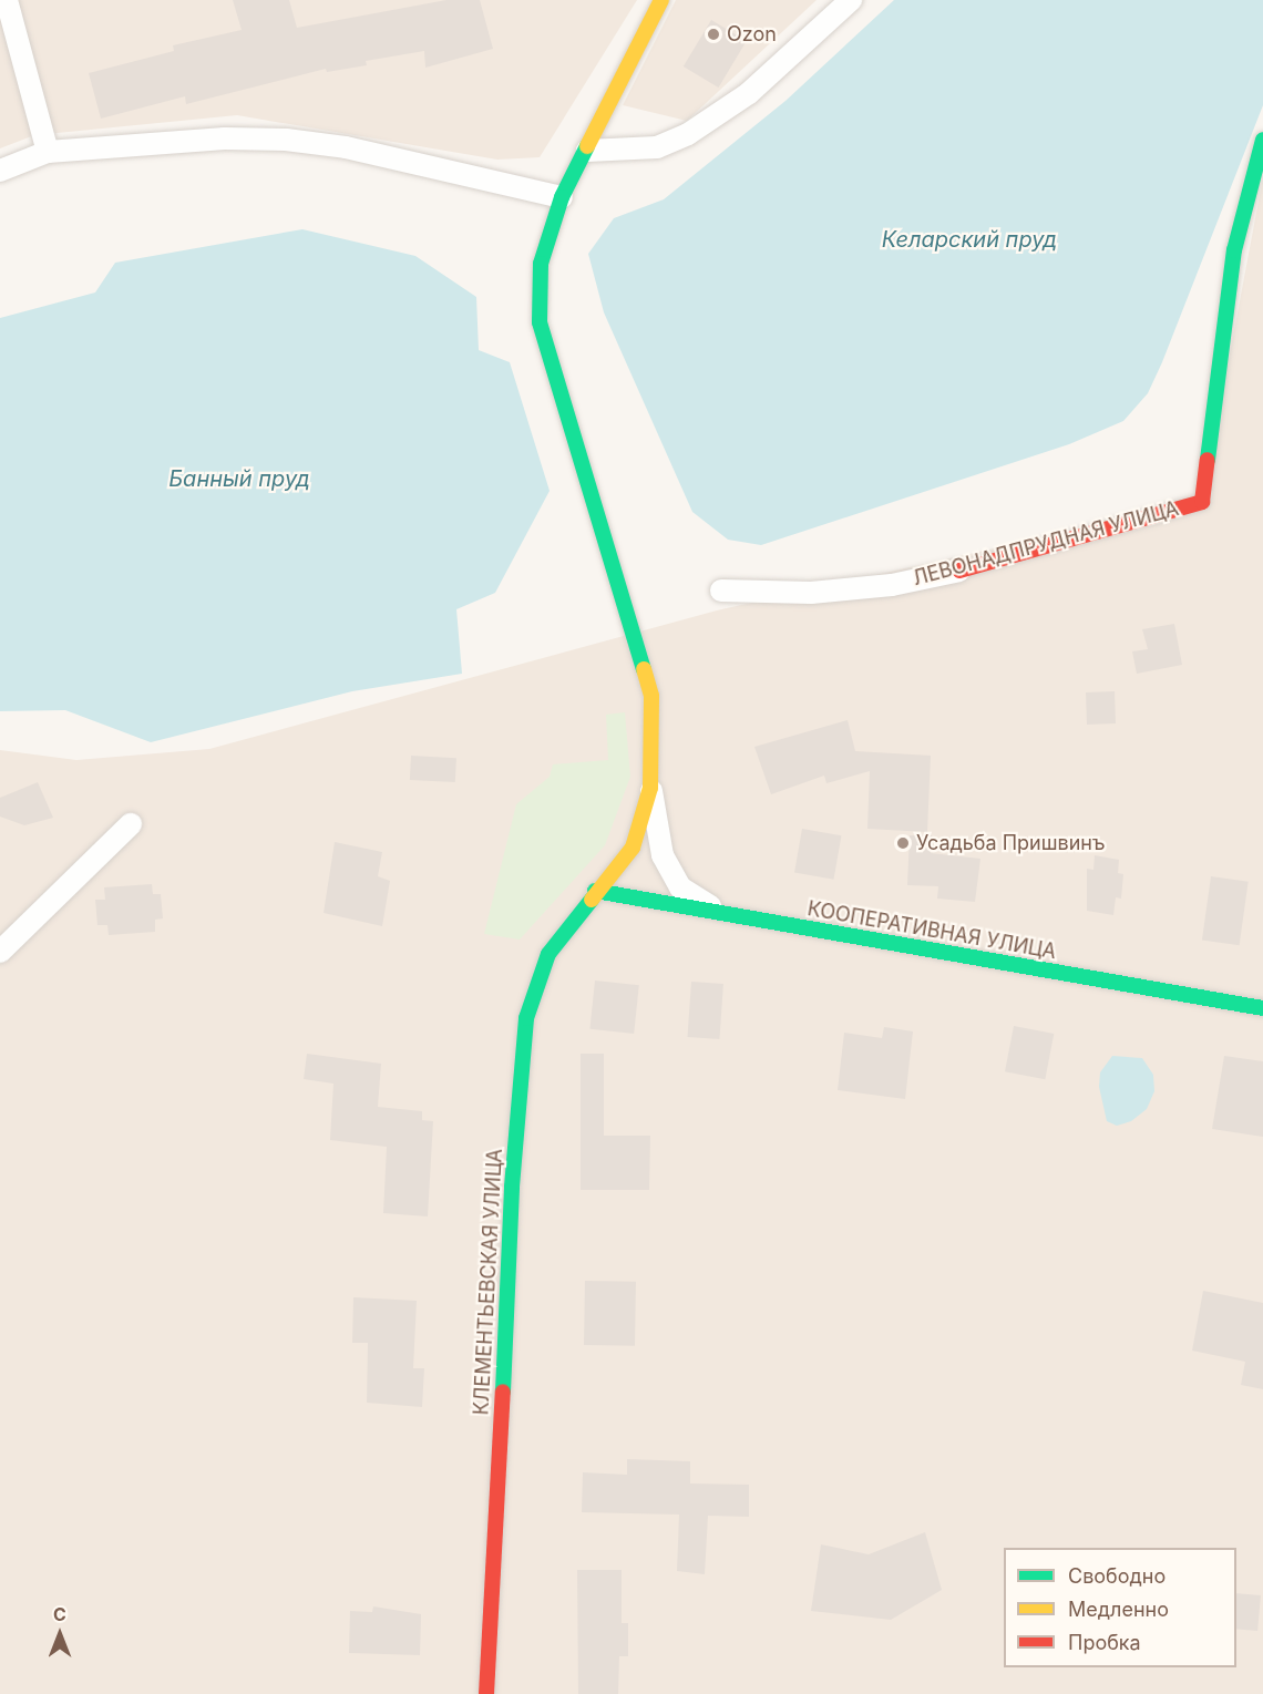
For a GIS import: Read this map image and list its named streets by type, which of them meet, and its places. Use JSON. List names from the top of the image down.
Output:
{
  "streets": {
    "street": ["ЛЕВОНАДПРУДНАЯ УЛИЦА", "КООПЕРАТИВНАЯ УЛИЦА", "КЛЕМЕНТЬЕВСКАЯ УЛИЦА"]
  },
  "crossings": [
    ["КООПЕРАТИВНАЯ УЛИЦА", "КЛЕМЕНТЬЕВСКАЯ УЛИЦА"]
  ],
  "water": ["Келарский пруд", "Банный пруд"],
  "places": ["Ozon", "Усадьба Пришвинъ"],
  "legend": ["Свободно", "Медленно", "Пробка"],
  "north": "top"
}
